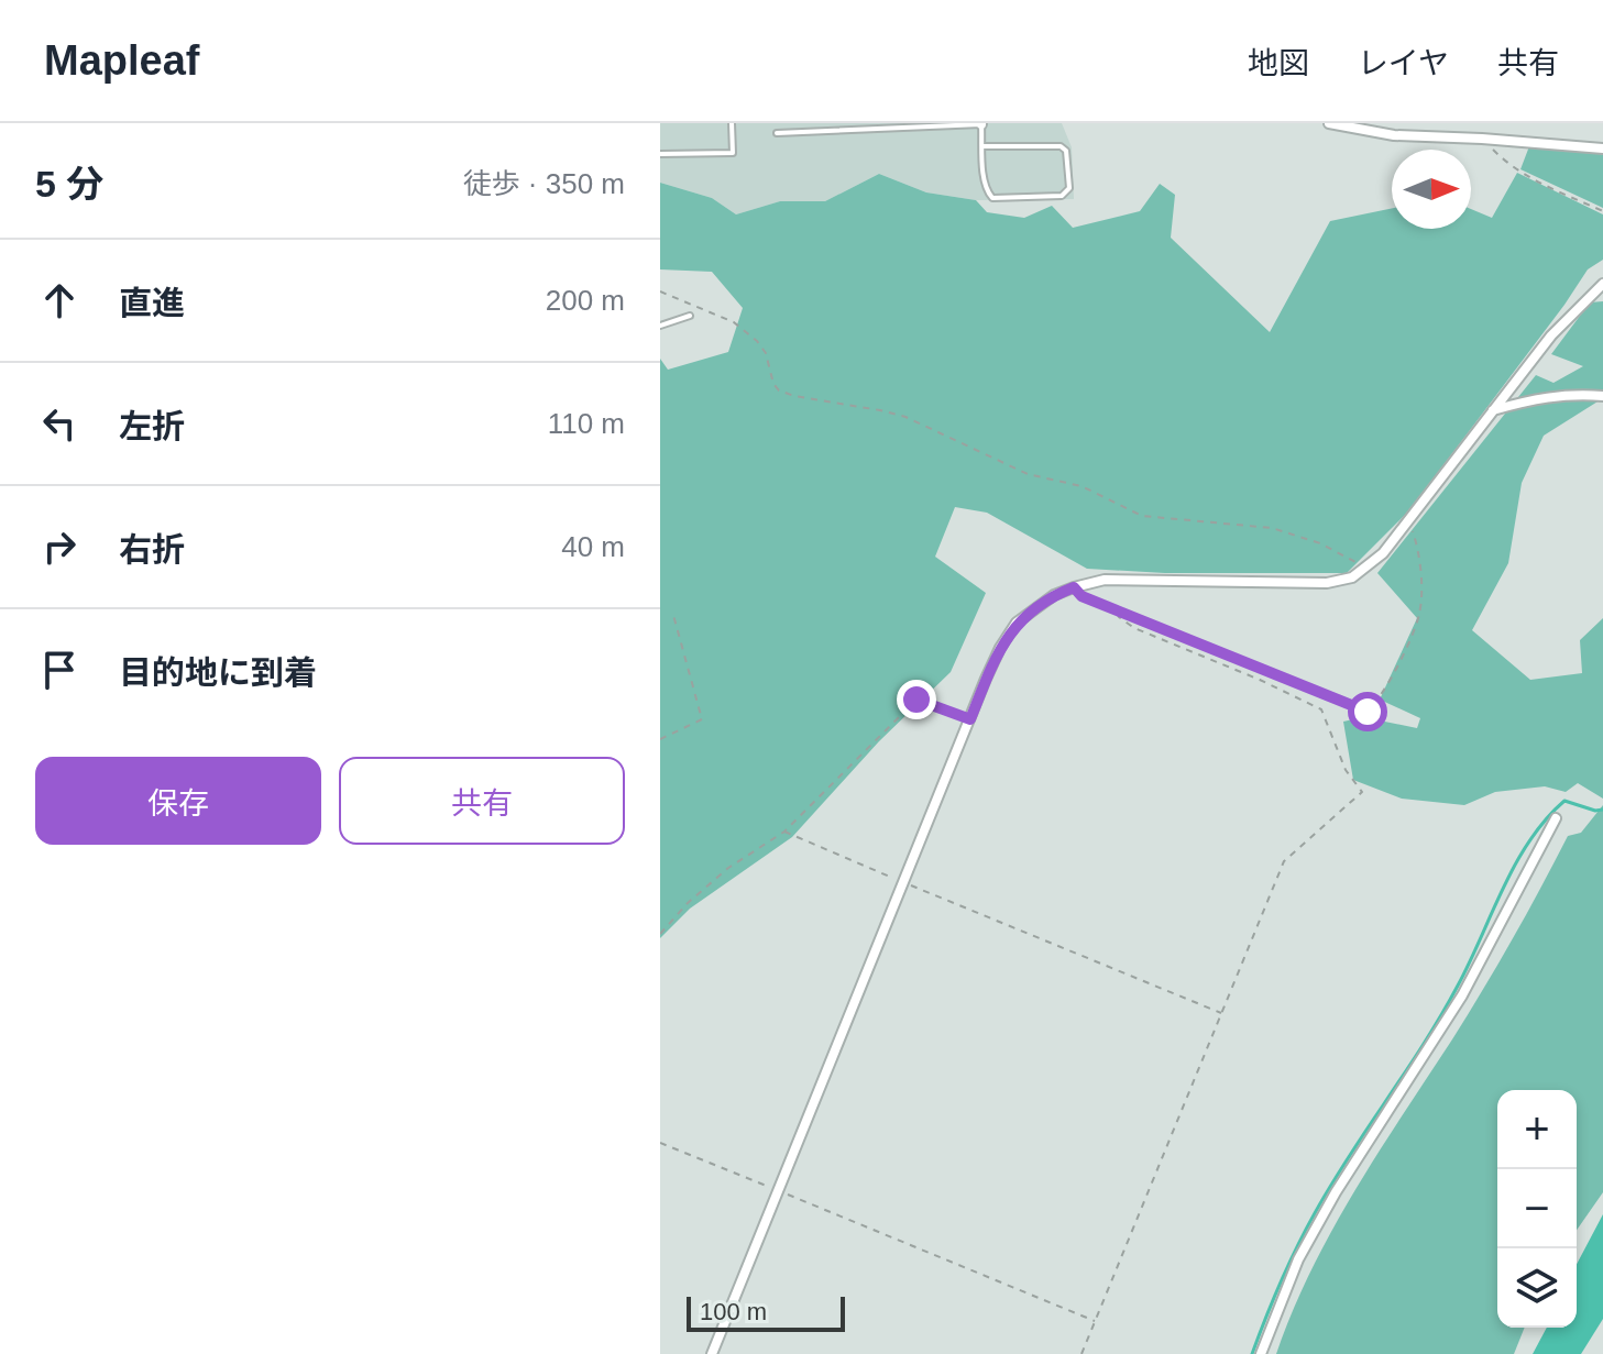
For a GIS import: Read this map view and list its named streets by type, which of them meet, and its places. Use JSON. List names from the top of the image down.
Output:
{
  "scale_bar": "100 m",
  "north": "right",
  "page": {
    "header": "Mapleaf",
    "nav": ["地図", "レイヤ", "共有"],
    "heading": ["5 分", "徒歩 · 350 m"],
    "list": [
      ["直進", "200 m"],
      ["左折", "110 m"],
      ["右折", "40 m"],
      "目的地に到着"
    ],
    "buttons": ["保存", "共有"],
    "map_buttons": ["+", "−"],
    "scale": "100 m"
  }
}
